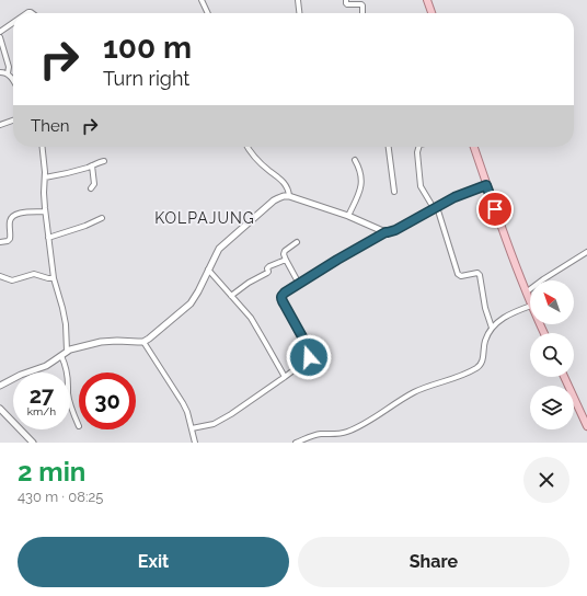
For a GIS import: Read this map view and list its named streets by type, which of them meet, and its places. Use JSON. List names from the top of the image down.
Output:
{
  "districts": ["KOLPAJUNG"],
  "north": "top left",
  "page": {
    "turn": ["100 m", "Turn right"],
    "then": "Then",
    "speed": "27 km/h",
    "limit": "30",
    "heading": ["2 min", "430 m · 08:25"],
    "buttons": ["Exit", "Share"]
  }
}
